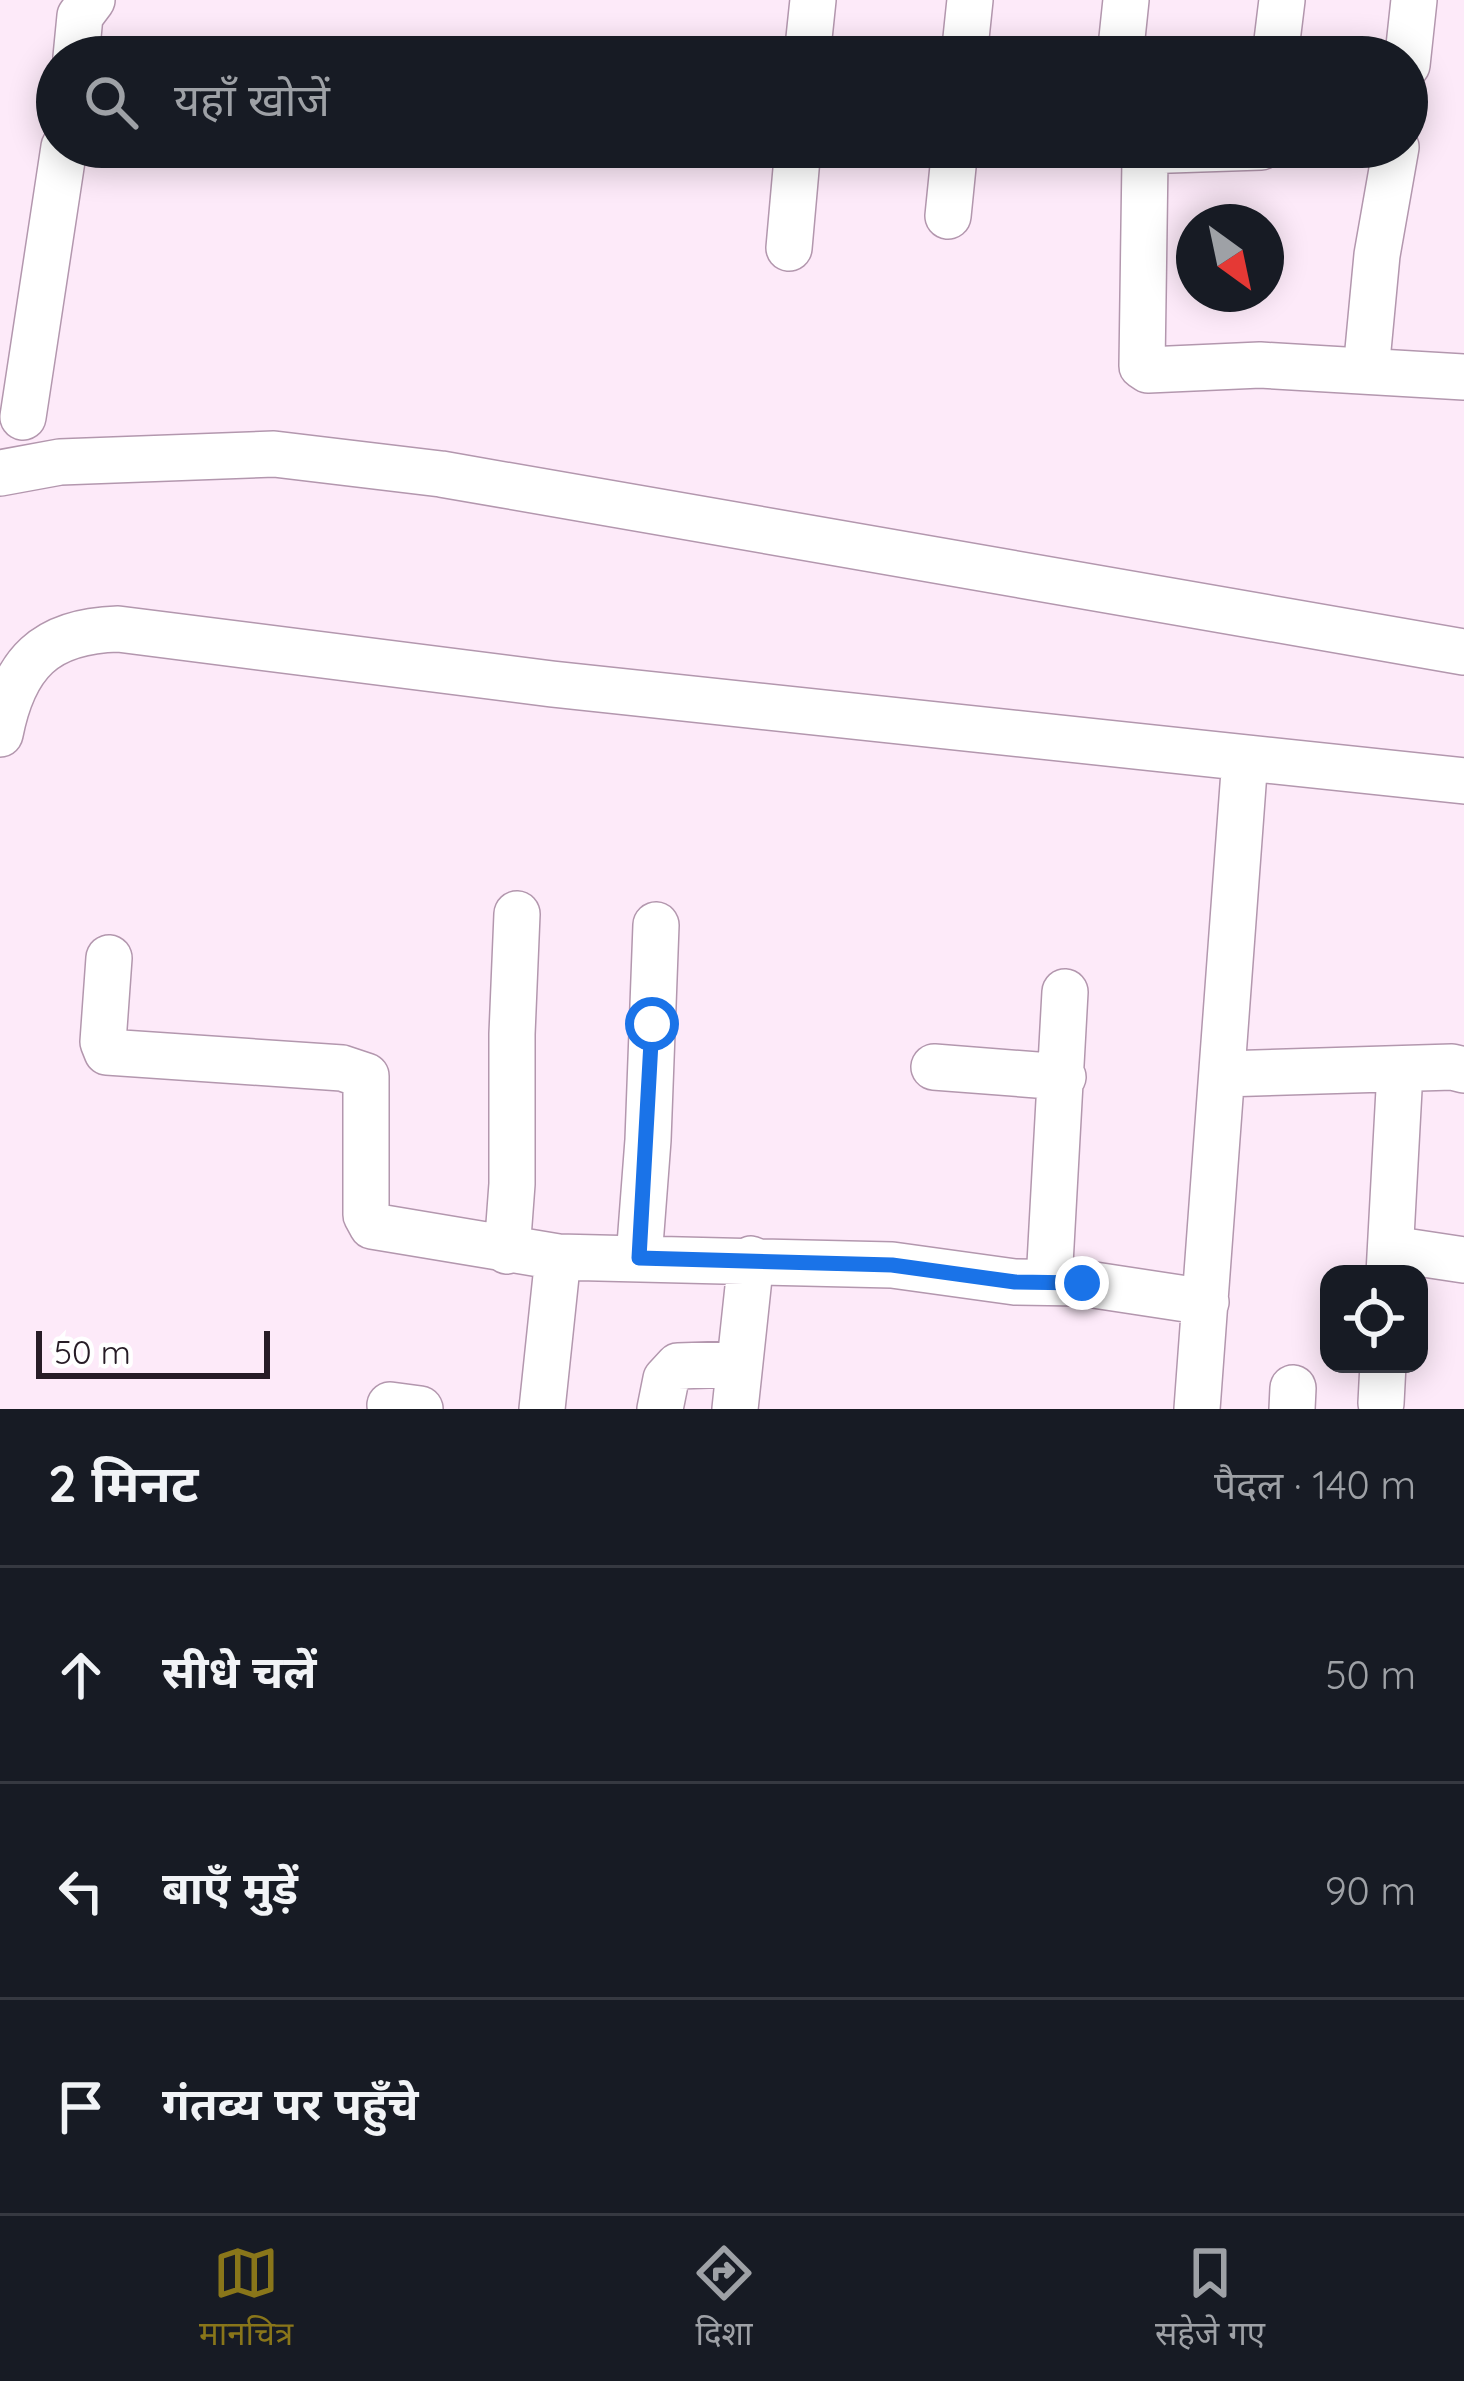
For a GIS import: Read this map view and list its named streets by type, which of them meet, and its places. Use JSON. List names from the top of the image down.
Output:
{
  "scale_bar": "50 m",
  "north": "bottom right",
  "page": {
    "search": "यहाँ खोजें",
    "scale": "50 m",
    "heading": ["2 मिनट", "पैदल · 140 m"],
    "list": [
      ["सीधे चलें", "50 m"],
      ["बाएँ मुड़ें", "90 m"],
      "गंतव्य पर पहुँचे"
    ],
    "nav": ["मानचित्र", "दिशा", "सहेजे गए"]
  }
}
